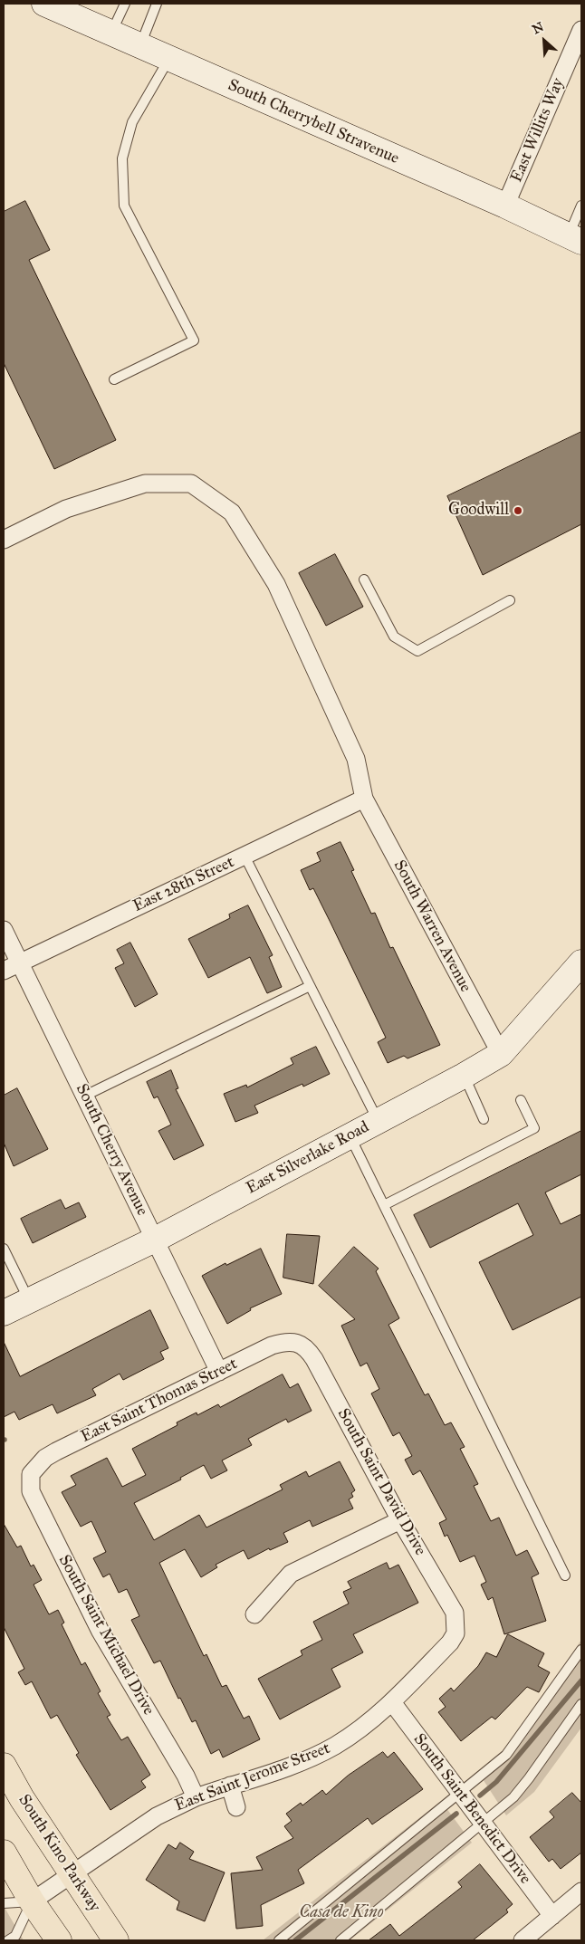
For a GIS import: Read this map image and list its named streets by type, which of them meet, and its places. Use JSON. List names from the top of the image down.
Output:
{
  "streets": {
    "main road": ["South Kino Parkway"],
    "street": [
      "South Cherrybell Stravenue",
      "East Willits Way",
      "East 28th Street",
      "South Warren Avenue",
      "South Cherry Avenue",
      "East Silverlake Road",
      "East Saint Thomas Street",
      "South Saint David Drive",
      "South Saint Michael Drive",
      "East Saint Jerome Street",
      "South Saint Benedict Drive"
    ]
  },
  "crossings": [
    ["South Cherrybell Stravenue", "East Willits Way"],
    ["East 28th Street", "South Warren Avenue"],
    ["East 28th Street", "South Cherry Avenue"],
    ["South Warren Avenue", "East Silverlake Road"],
    ["South Cherry Avenue", "East Silverlake Road"],
    ["South Cherry Avenue", "East Saint Thomas Street"],
    ["East Saint Thomas Street", "South Saint David Drive"],
    ["East Saint Thomas Street", "South Saint Michael Drive"],
    ["South Saint David Drive", "East Saint Jerome Street"],
    ["South Saint Michael Drive", "East Saint Jerome Street"],
    ["East Saint Jerome Street", "South Saint Benedict Drive"],
    ["East Saint Jerome Street", "South Kino Parkway"]
  ],
  "parks": ["Casa de Kino"],
  "places": ["Goodwill"],
  "north": "top left"
}
